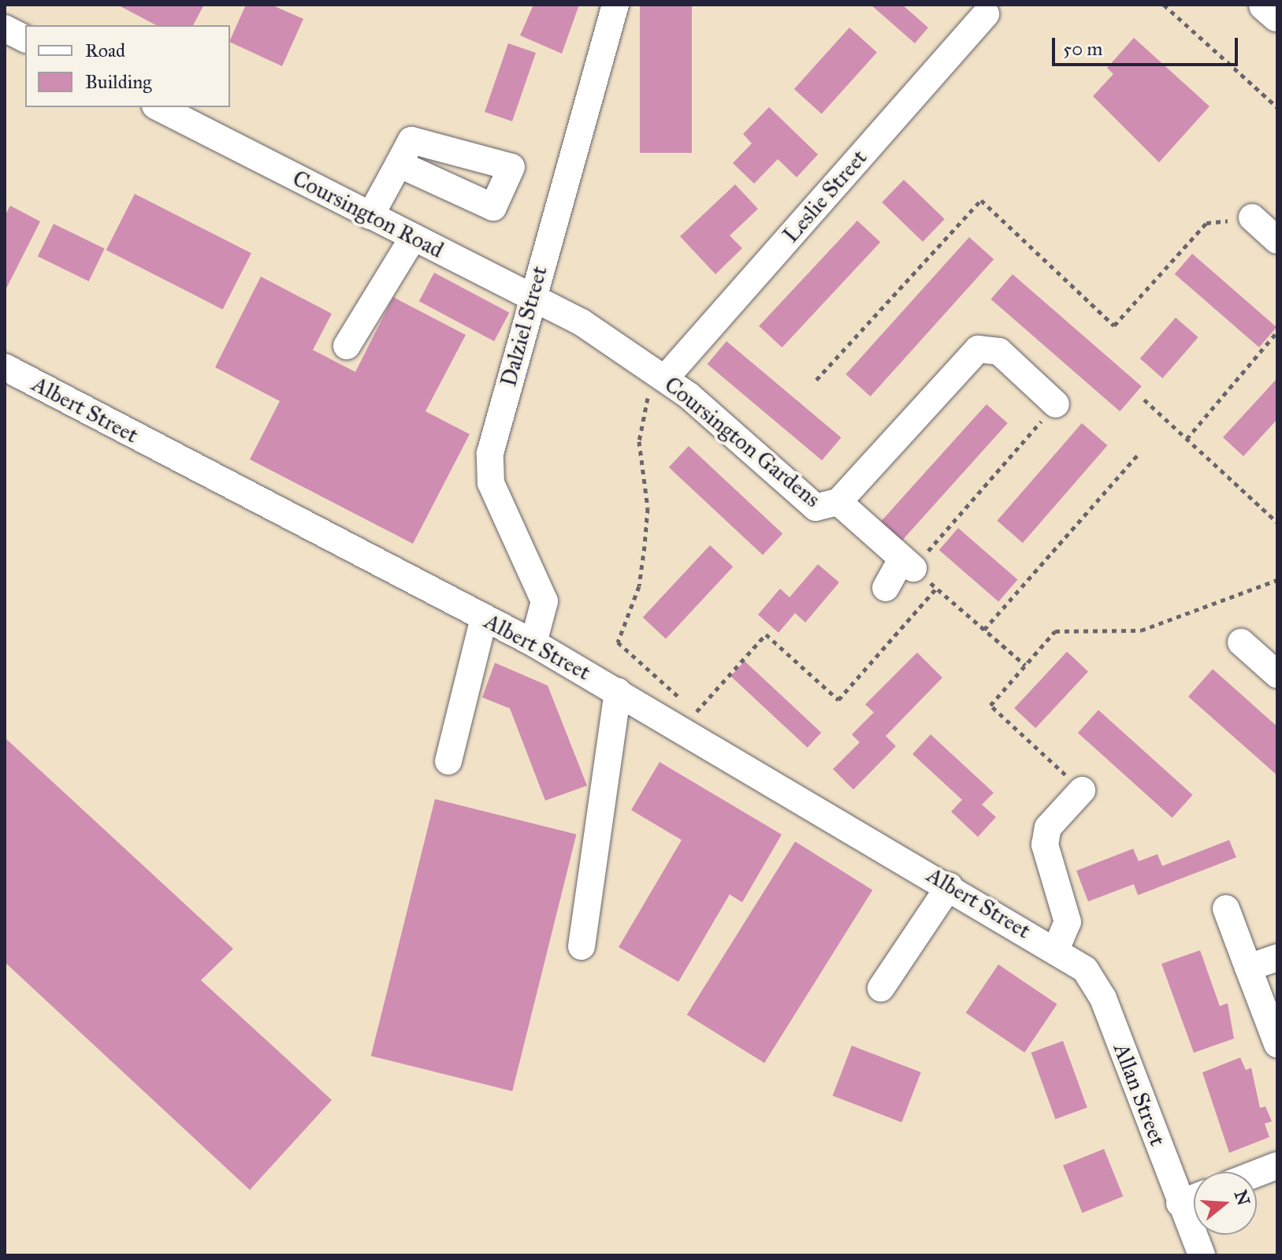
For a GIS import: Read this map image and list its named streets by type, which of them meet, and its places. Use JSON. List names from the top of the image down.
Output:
{
  "streets": {
    "street": [
      "Leslie Street",
      "Coursington Road",
      "Dalziel Street",
      "Albert Street",
      "Coursington Gardens",
      "Allan Street"
    ]
  },
  "crossings": [
    ["Leslie Street", "Coursington Gardens"],
    ["Coursington Road", "Dalziel Street"],
    ["Coursington Road", "Coursington Gardens"],
    ["Dalziel Street", "Albert Street"],
    ["Albert Street", "Allan Street"]
  ],
  "legend": ["Road", "Building"],
  "scale_bar": "50 m",
  "north": "right"
}
